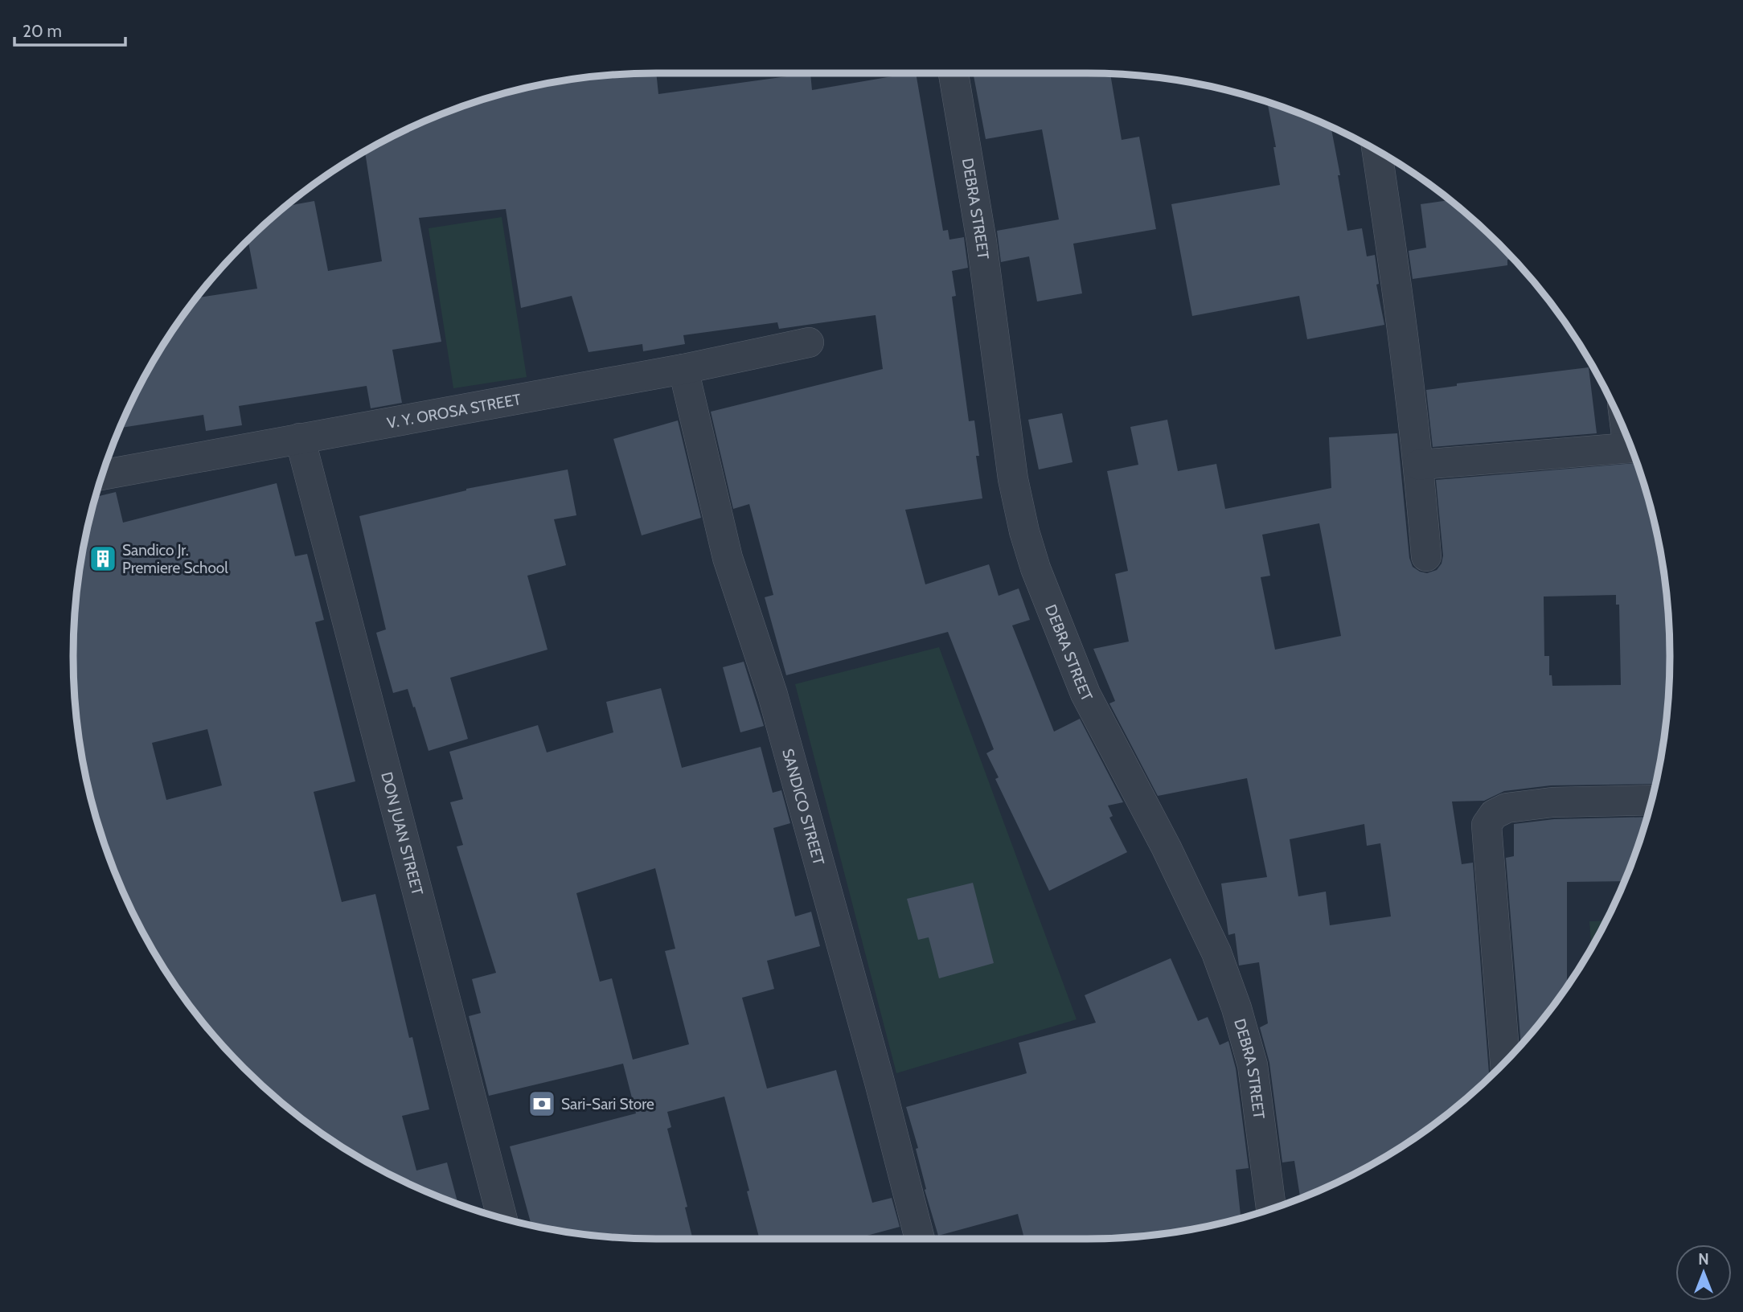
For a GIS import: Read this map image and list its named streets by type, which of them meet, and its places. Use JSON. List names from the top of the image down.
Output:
{
  "streets": {
    "street": [
      "DEBRA STREET",
      "V. Y. OROSA STREET",
      "SANDICO STREET",
      "DON JUAN STREET"
    ]
  },
  "crossings": [
    ["V. Y. OROSA STREET", "SANDICO STREET"],
    ["V. Y. OROSA STREET", "DON JUAN STREET"]
  ],
  "places": {
    "building": ["Sandico Jr. Premiere School"],
    "bank": ["Sari-Sari Store"]
  },
  "scale_bar": "20 m",
  "north": "top"
}
